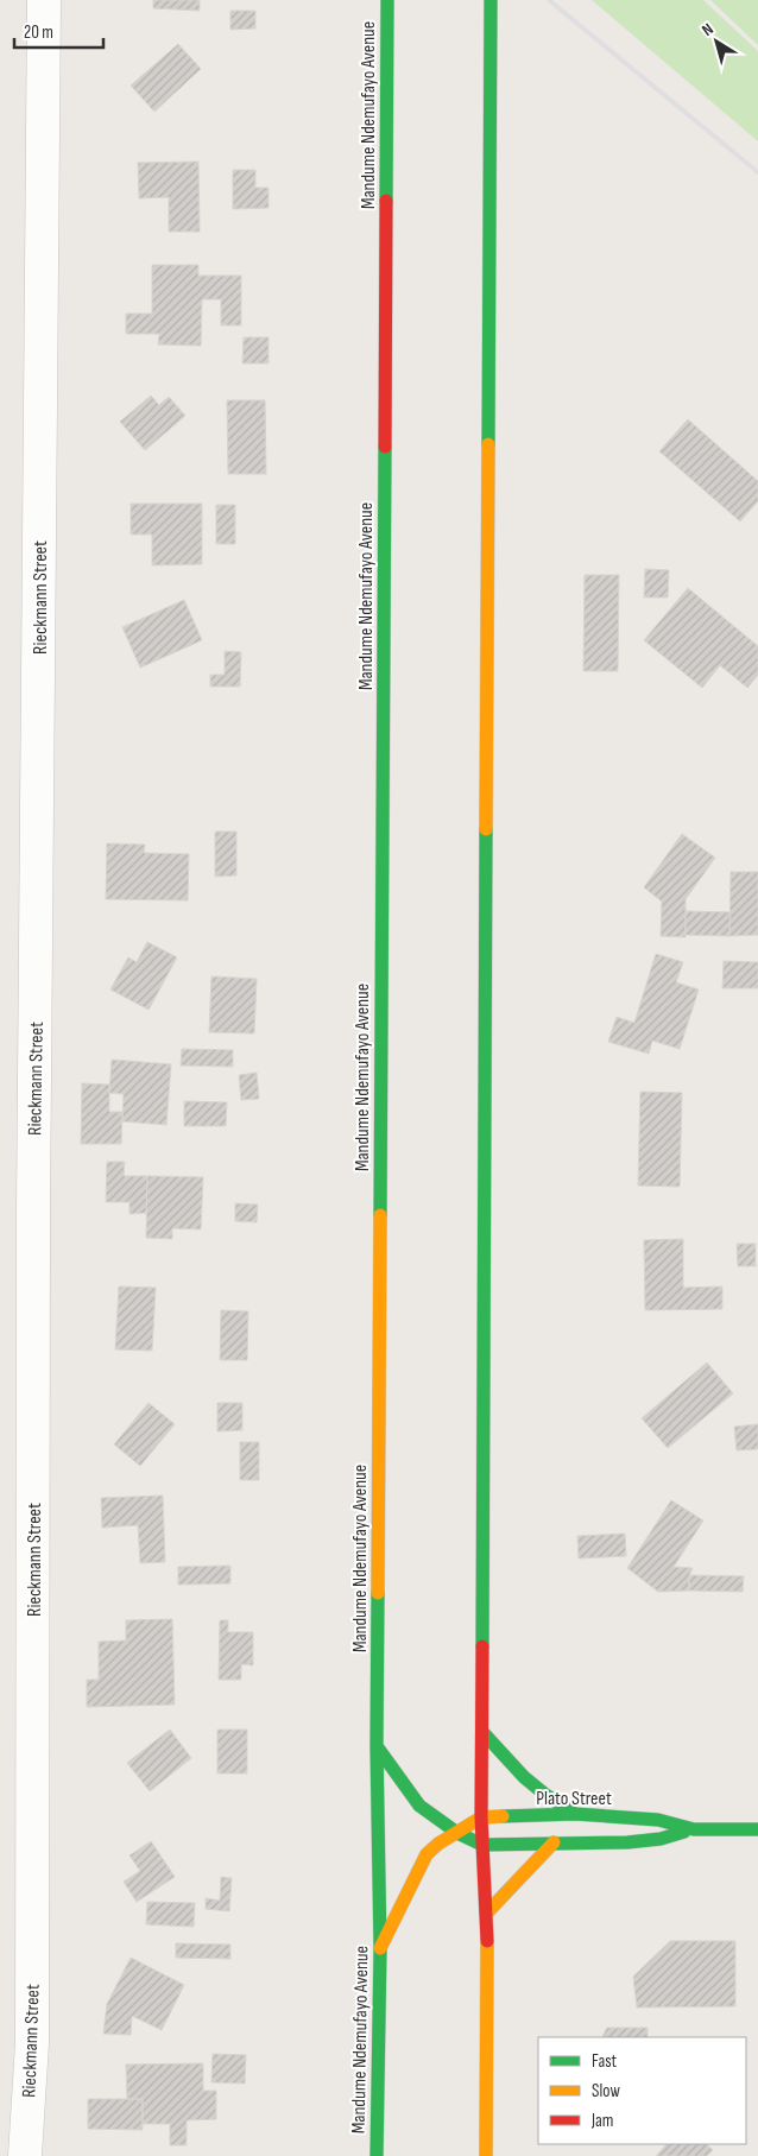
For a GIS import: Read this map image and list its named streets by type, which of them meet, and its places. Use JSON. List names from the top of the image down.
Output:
{
  "streets": {
    "main road": ["Mandume Ndemufayo Avenue", "Plato Street"],
    "street": ["Rieckmann Street"]
  },
  "legend": ["Fast", "Slow", "Jam"],
  "scale_bar": "20 m",
  "north": "top left"
}
